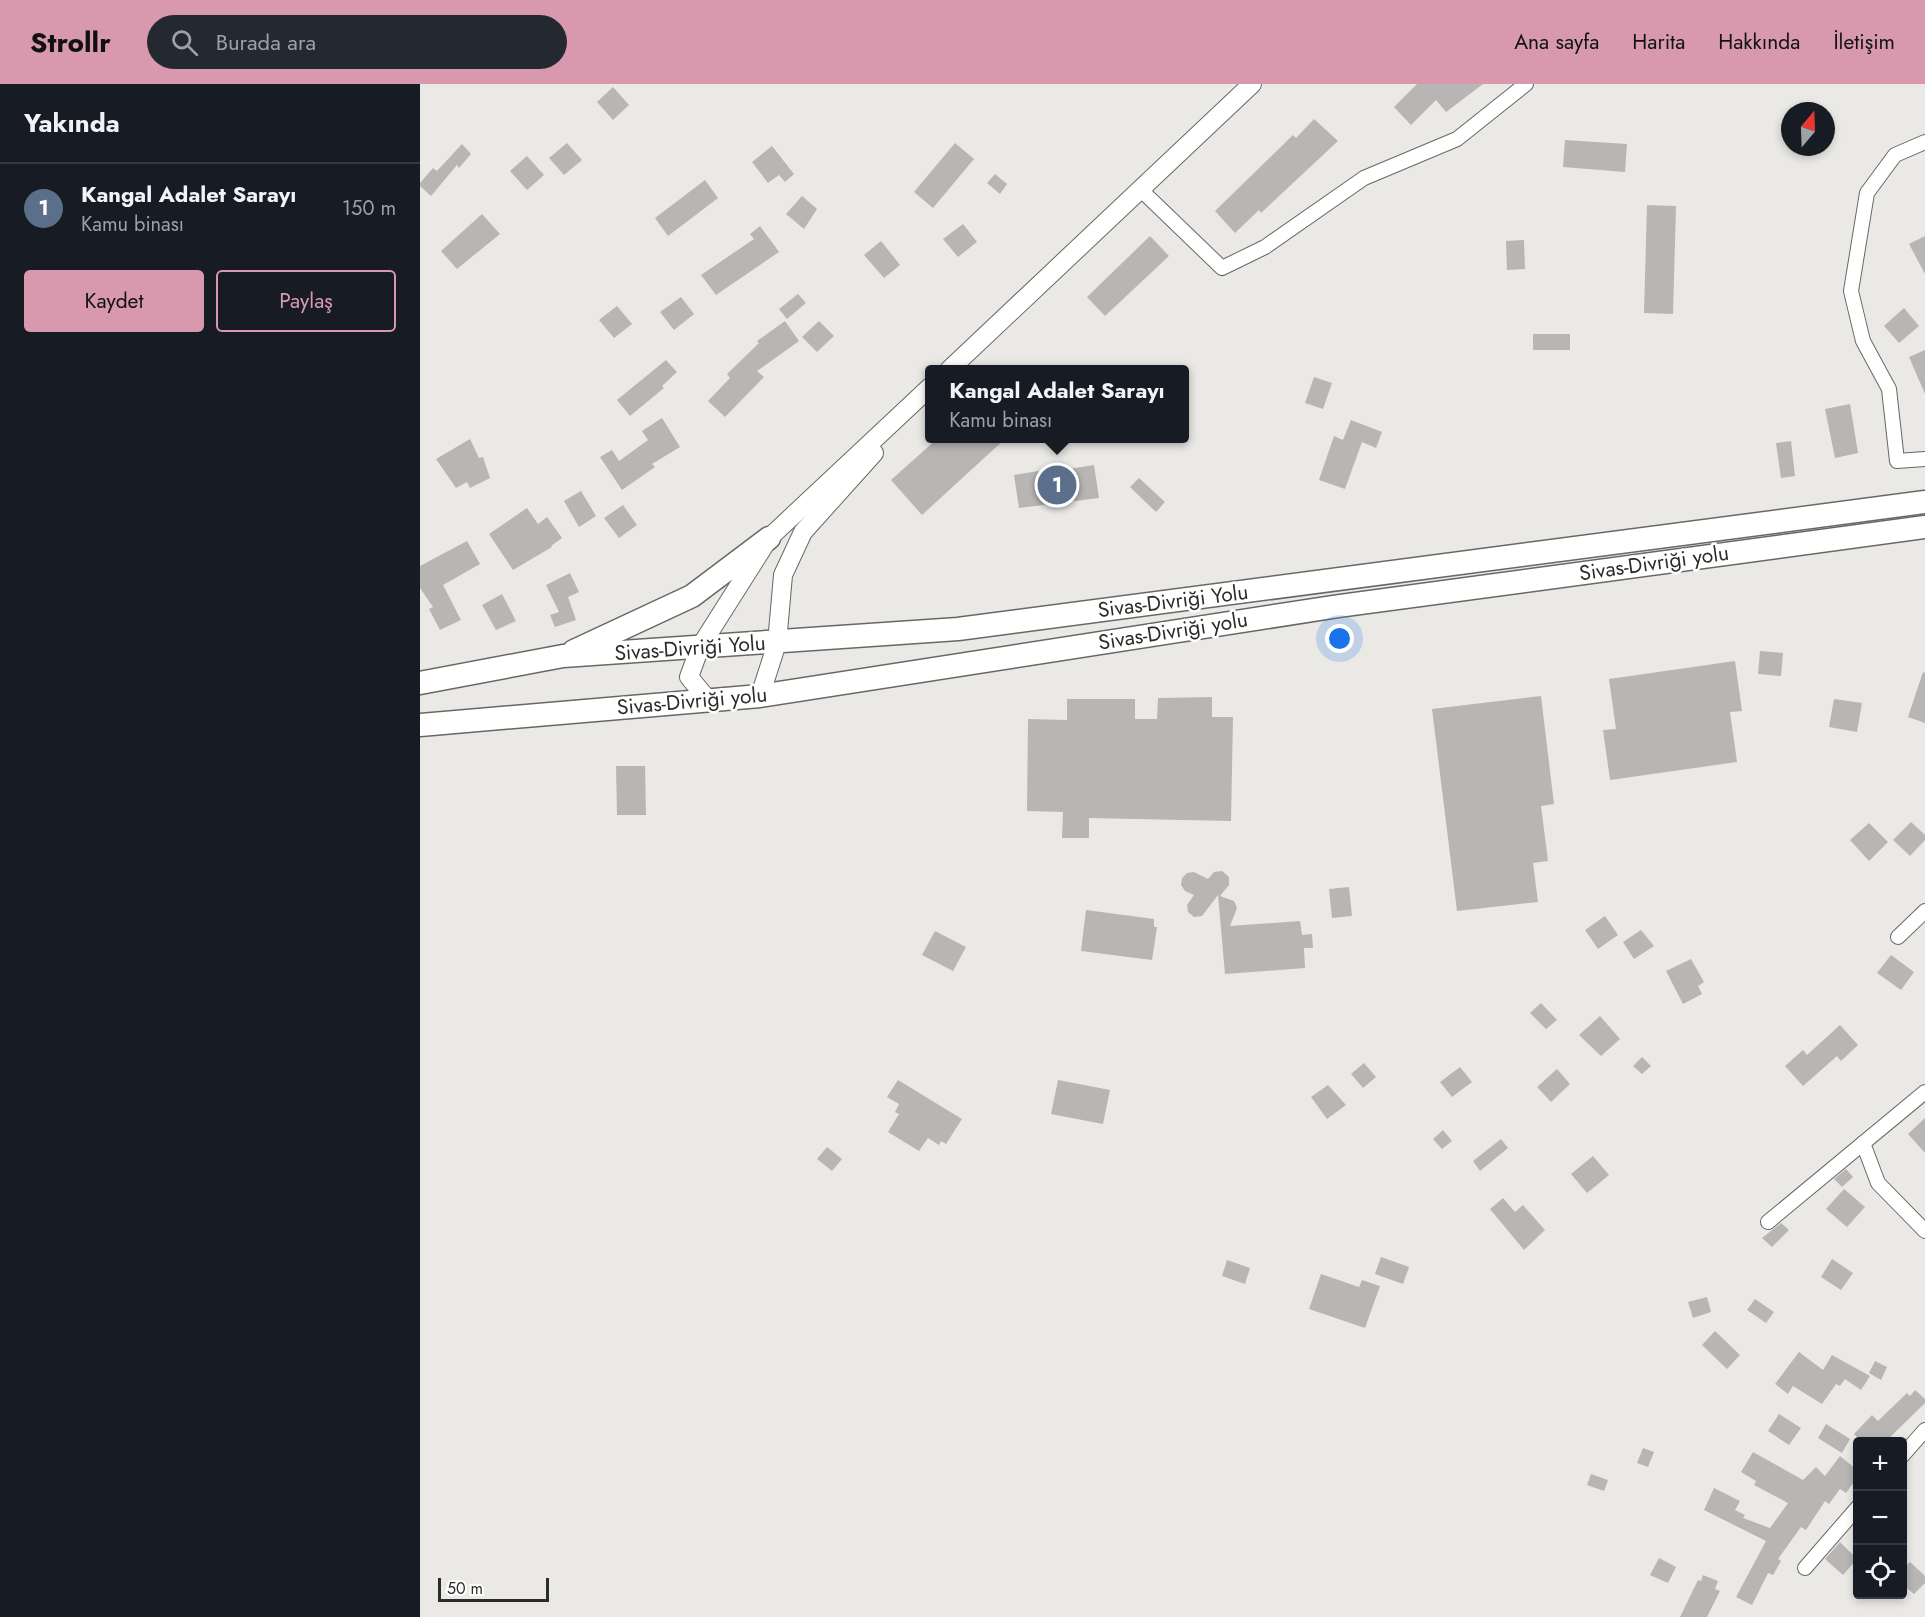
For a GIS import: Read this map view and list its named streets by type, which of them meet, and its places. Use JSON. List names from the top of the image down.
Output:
{
  "streets": {
    "main road": ["Sivas-Divriği yolu", "Sivas-Divriği Yolu"]
  },
  "scale_bar": "50 m",
  "north": "top",
  "page": {
    "header": "Strollr",
    "search": "Burada ara",
    "nav": [
      "Ana sayfa",
      "Harita",
      "Hakkında",
      "İletişim"
    ],
    "heading": "Yakında",
    "list": [
      {
        "mark": "1",
        "name": "Kangal Adalet Sarayı",
        "note": "Kamu binası",
        "value": "150 m"
      }
    ],
    "buttons": ["Kaydet", "Paylaş"],
    "popup": ["Kangal Adalet Sarayı", "Kamu binası"],
    "pins": "1",
    "map_buttons": ["+", "−"],
    "scale": "50 m"
  }
}
